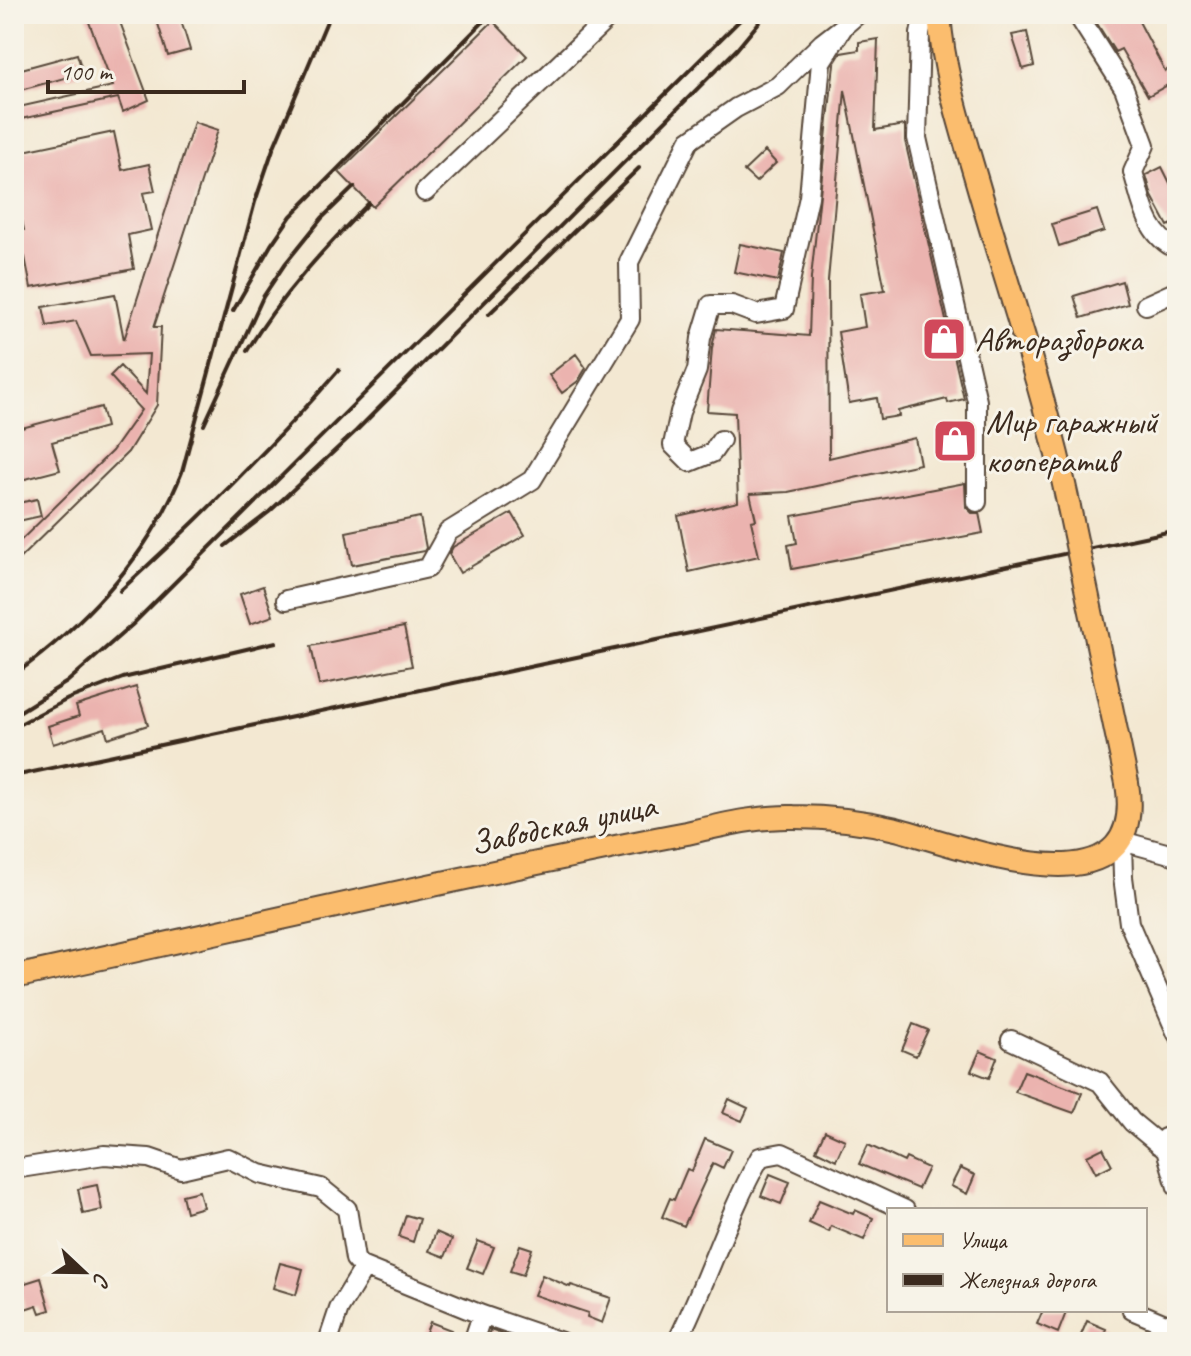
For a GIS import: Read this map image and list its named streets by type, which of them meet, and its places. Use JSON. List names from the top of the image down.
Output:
{
  "streets": {
    "main road": ["Заводская улица"]
  },
  "places": {
    "shop": ["Авторазборока", "Мир гаражный кооператив"]
  },
  "legend": ["Улица", "Железная дорога"],
  "scale_bar": "100 m",
  "north": "right"
}
